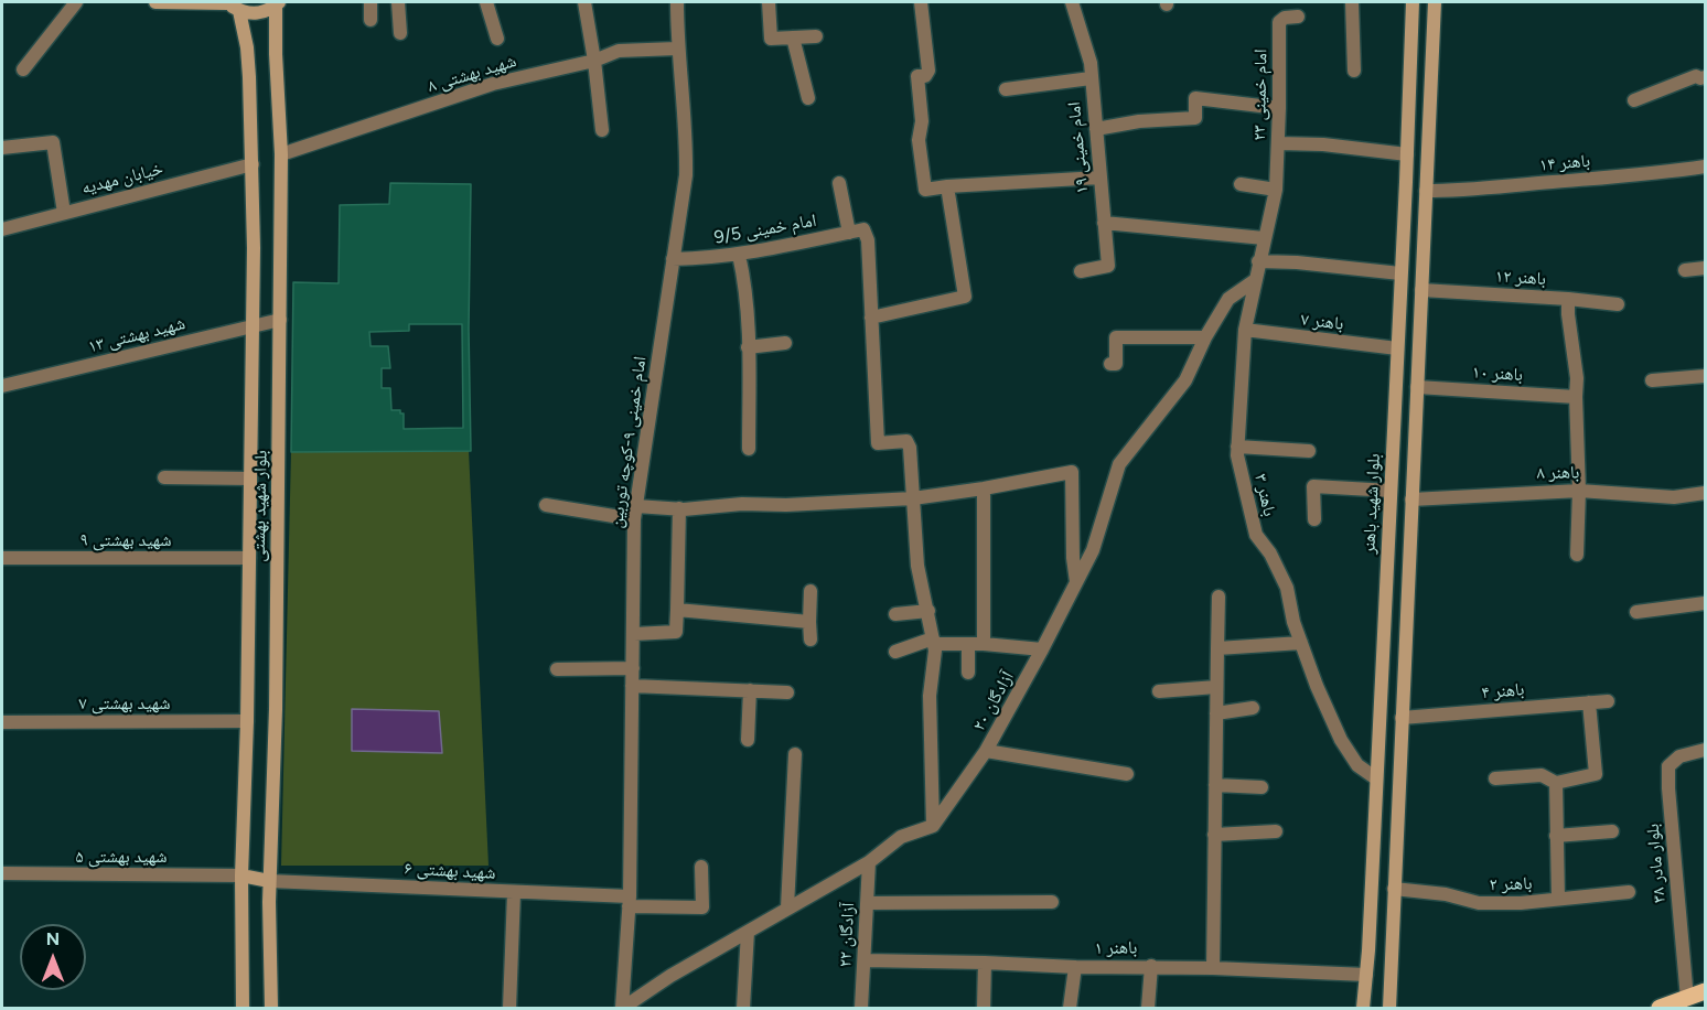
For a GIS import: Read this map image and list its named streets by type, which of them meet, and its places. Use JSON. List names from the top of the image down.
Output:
{
  "streets": {
    "main road": ["بلوار شهید باهنر", "بلوار شهید بهشتی"],
    "street": [
      "شهید بهشتی ۸",
      "امام خمینی ۲۳",
      "امام خمینی ۱۹",
      "باهنر ۱۴",
      "خیابان مهدیه",
      "امام خمینی 9/5",
      "باهنر ۱۲",
      "باهنر ۷",
      "شهید بهشتی ۱۳",
      "باهنر ۱۰",
      "امام خمینی ۹-کوچه توربین",
      "باهنر ۸",
      "باهنر ۳",
      "شهید بهشتی ۹",
      "باهنر ۴",
      "آزادگان ۲۰",
      "شهید بهشتی ۷",
      "شهید بهشتی ۵",
      "بلوار مادر ۳۸",
      "شهید بهشتی ۶",
      "باهنر ۲",
      "آزادگان ۲۲",
      "باهنر ۱"
    ]
  },
  "crossings": [
    ["شهید بهشتی ۸", "امام خمینی ۹-کوچه توربین"],
    ["شهید بهشتی ۸", "بلوار شهید بهشتی"],
    ["امام خمینی ۲۳", "باهنر ۳"],
    ["خیابان مهدیه", "بلوار شهید بهشتی"],
    ["امام خمینی 9/5", "امام خمینی ۹-کوچه توربین"],
    ["باهنر ۷", "باهنر ۳"],
    ["باهنر ۷", "بلوار شهید باهنر"],
    ["شهید بهشتی ۱۳", "بلوار شهید بهشتی"],
    ["امام خمینی ۹-کوچه توربین", "شهید بهشتی ۶"],
    ["باهنر ۳", "بلوار شهید باهنر"],
    ["باهنر ۳", "آزادگان ۲۰"],
    ["بلوار شهید باهنر", "باهنر ۱"],
    ["بلوار شهید بهشتی", "شهید بهشتی ۹"],
    ["بلوار شهید بهشتی", "شهید بهشتی ۷"],
    ["بلوار شهید بهشتی", "شهید بهشتی ۵"],
    ["بلوار شهید بهشتی", "شهید بهشتی ۶"],
    ["آزادگان ۲۲", "باهنر ۱"]
  ],
  "north": "top"
}
